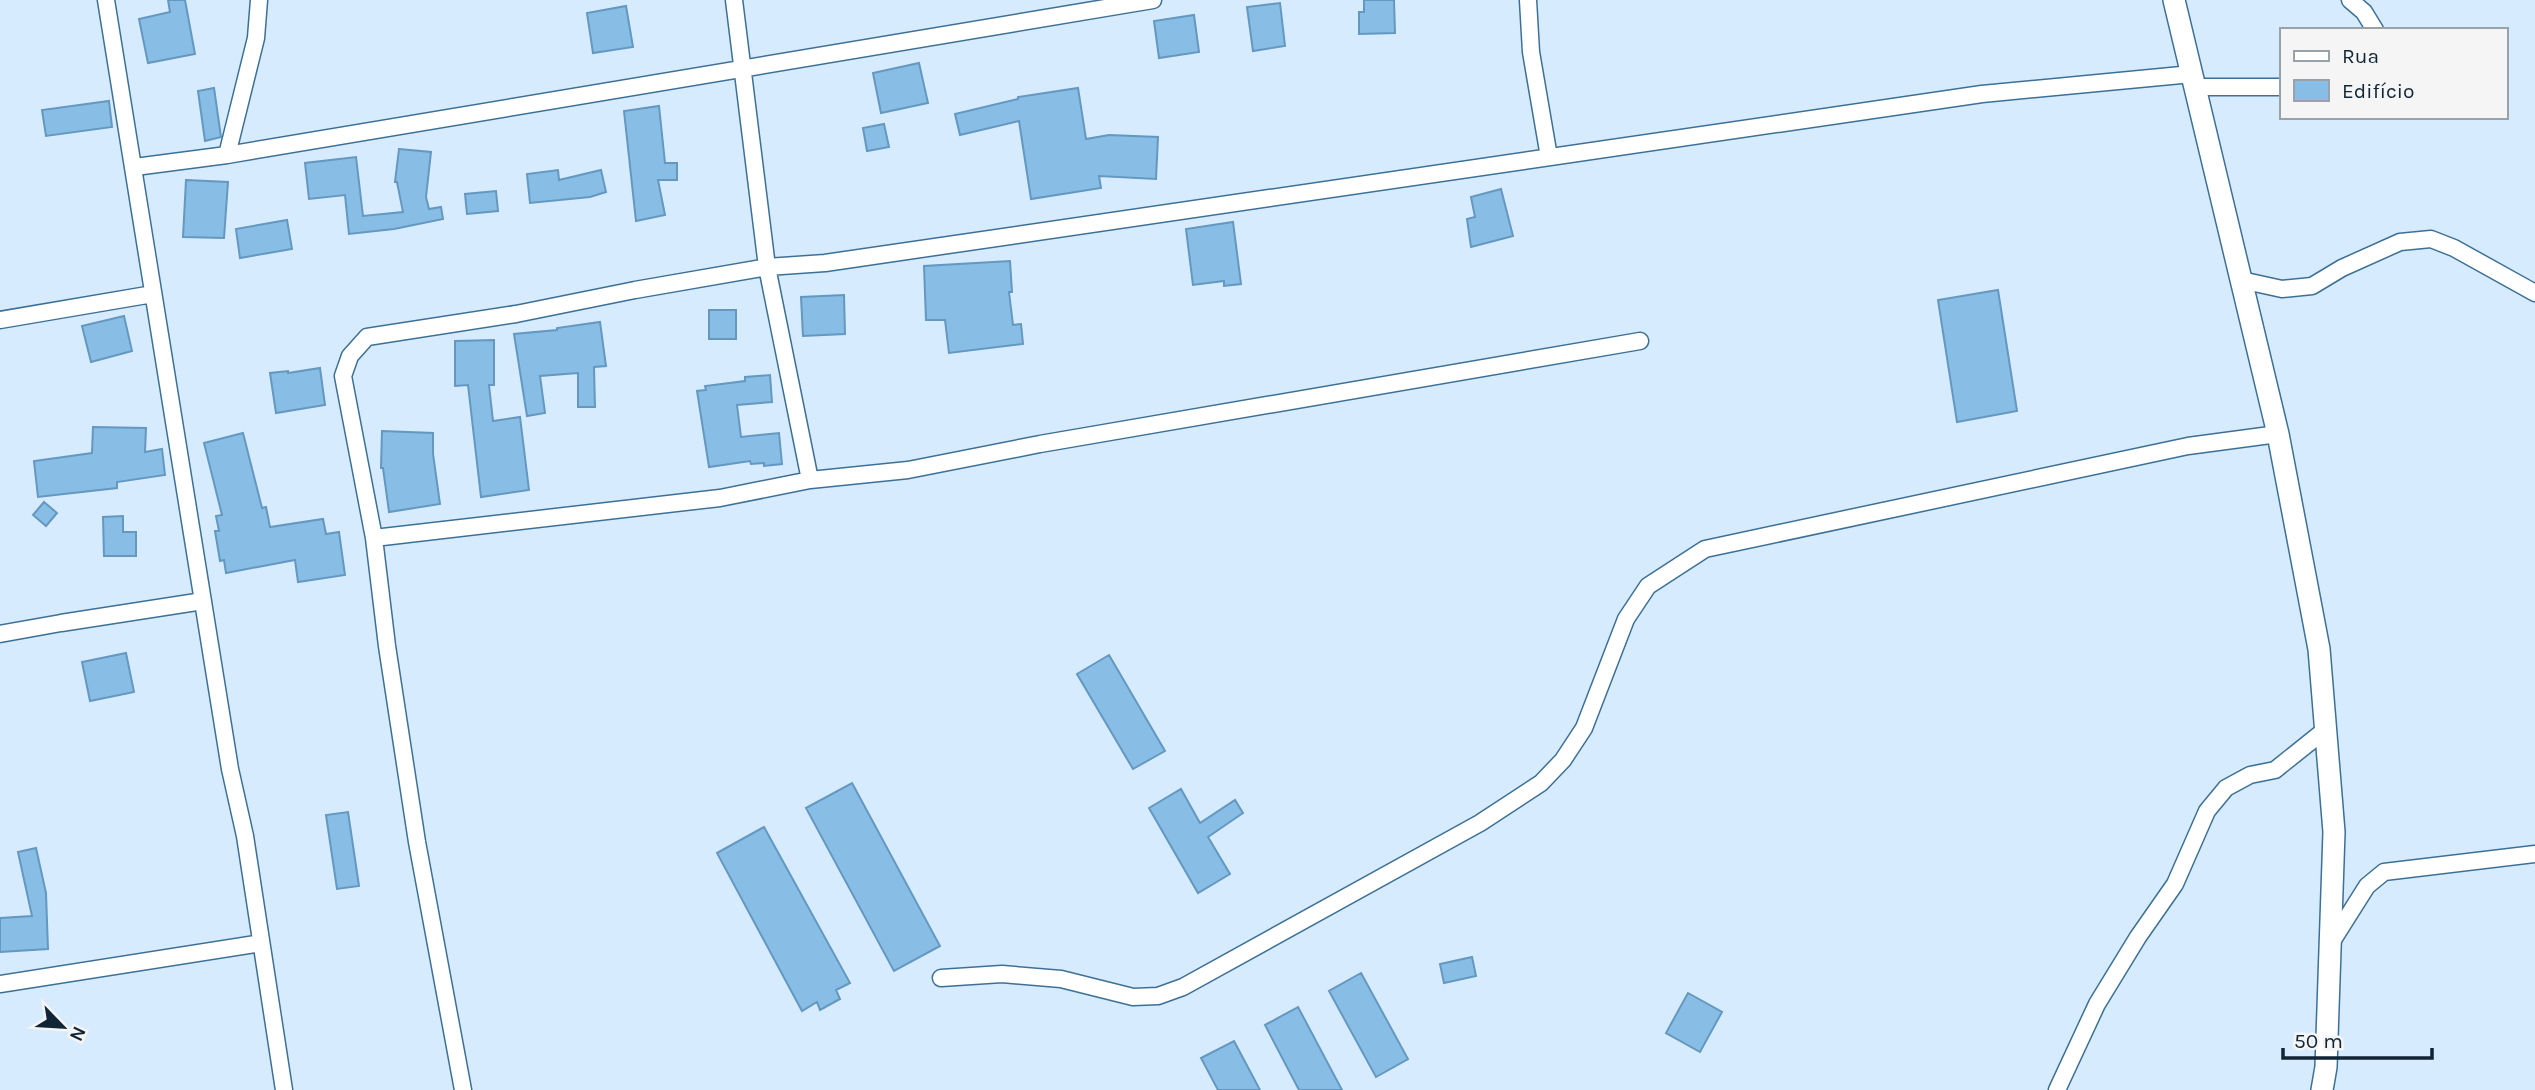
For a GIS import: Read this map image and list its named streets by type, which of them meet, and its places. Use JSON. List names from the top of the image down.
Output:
{
  "legend": ["Rua", "Edifício"],
  "scale_bar": "50 m",
  "north": "bottom right"
}
